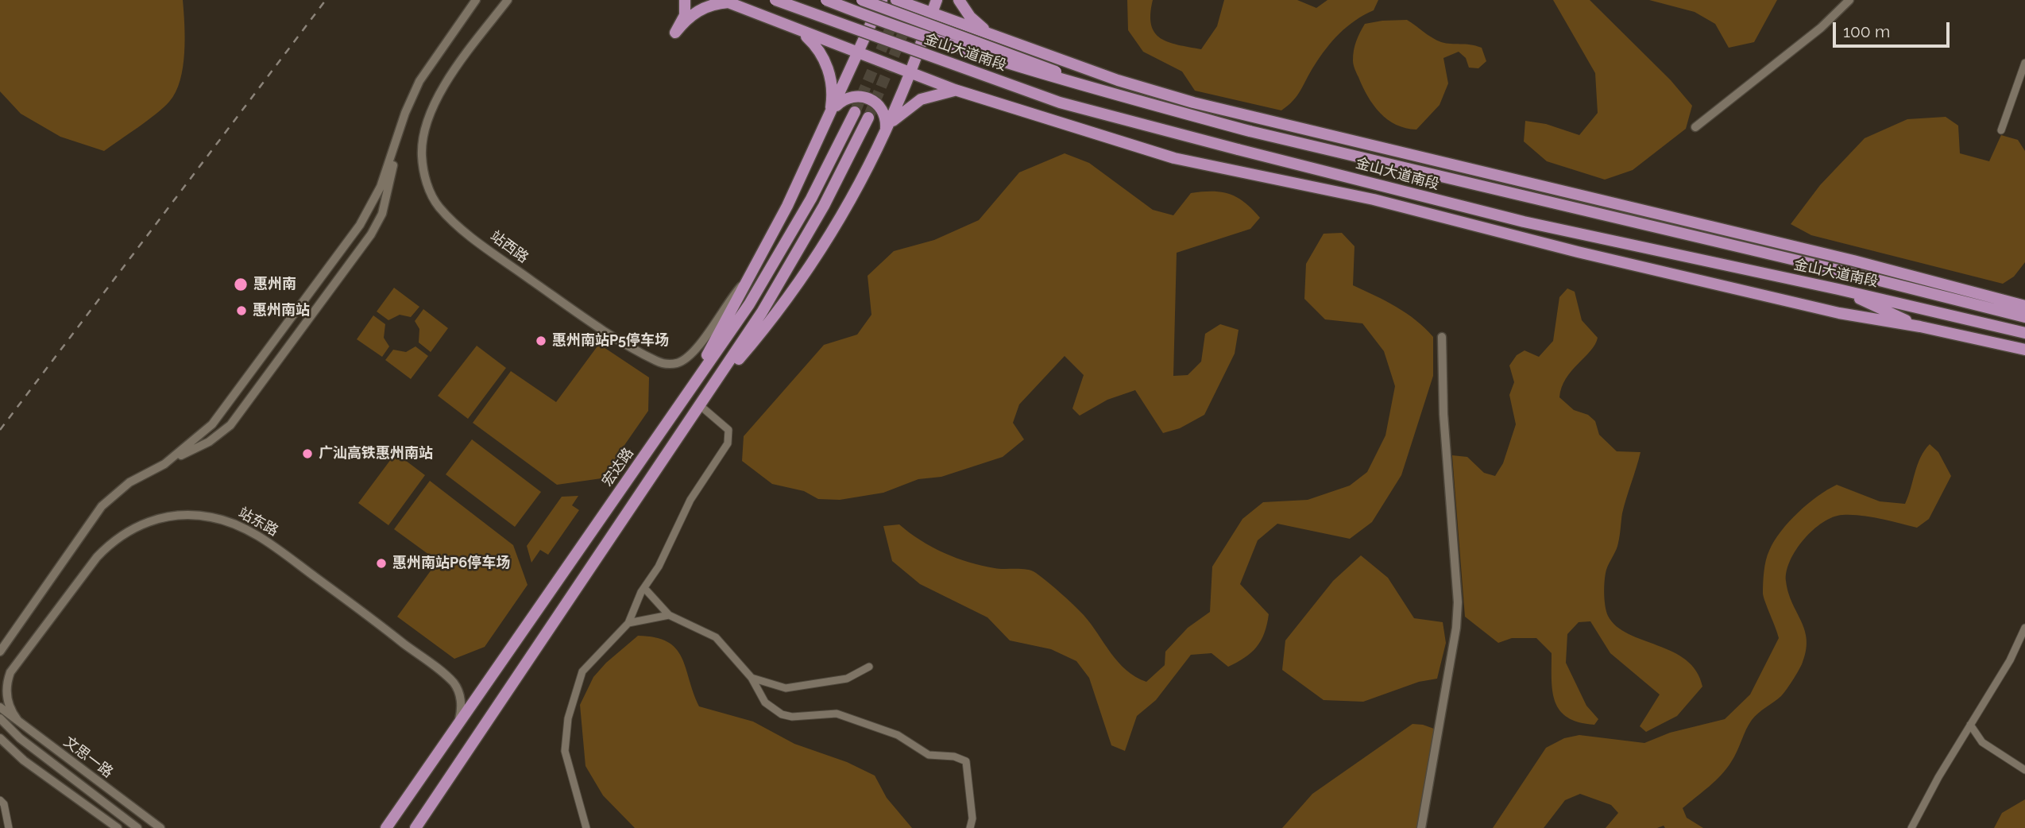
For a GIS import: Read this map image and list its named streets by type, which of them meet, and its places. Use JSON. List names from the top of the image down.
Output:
{
  "streets": {
    "main road": ["金山大道南段", "宏达路"],
    "street": ["站西路", "站东路", "文思一路"]
  },
  "crossings": [
    ["宏达路", "站东路"],
    ["站东路", "文思一路"]
  ],
  "places": [
    "惠州南",
    "惠州南站",
    "惠州南站P5停车场",
    "广汕高铁惠州南站",
    "惠州南站P6停车场"
  ],
  "scale_bar": "100 m"
}
